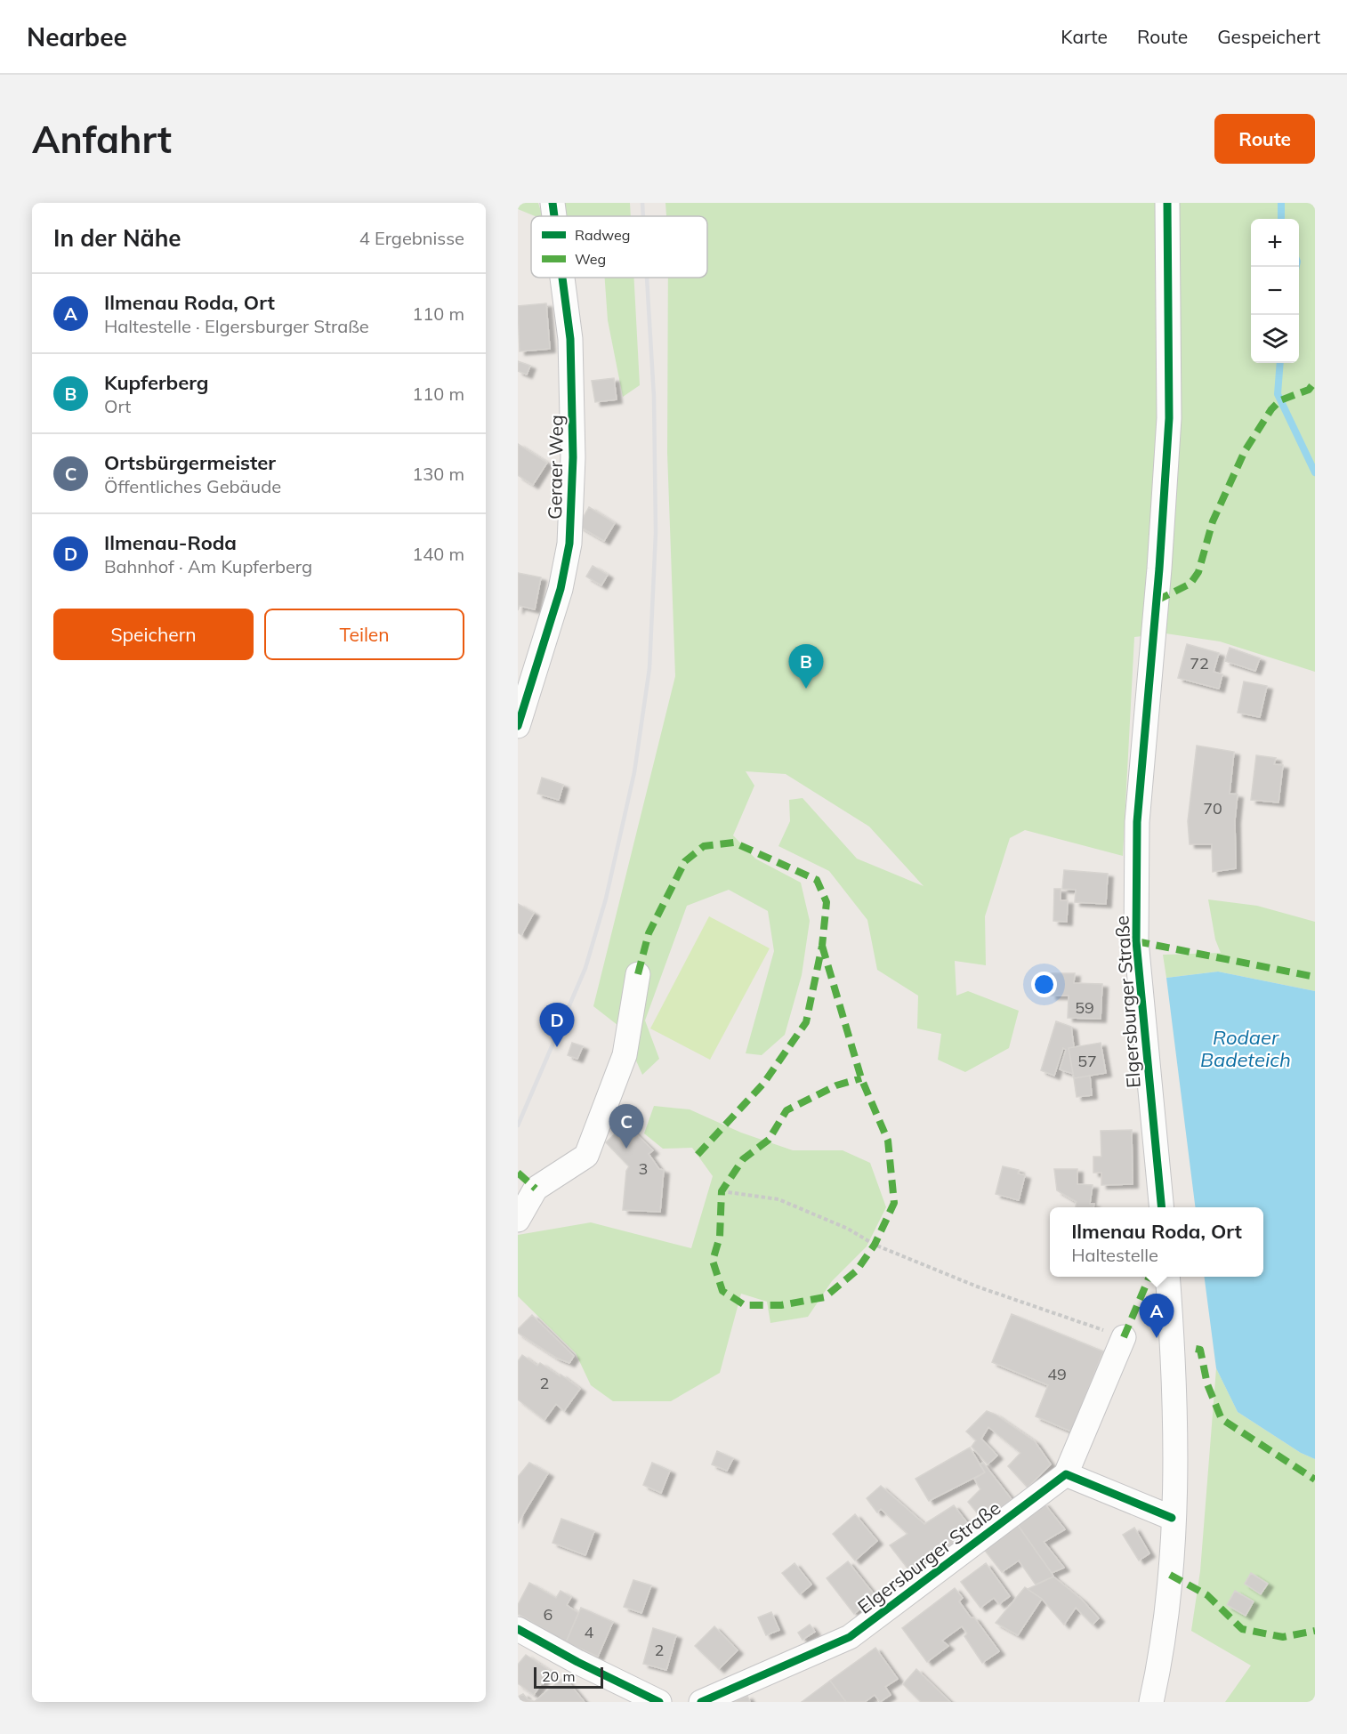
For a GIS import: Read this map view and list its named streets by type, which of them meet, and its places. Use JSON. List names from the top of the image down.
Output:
{
  "streets": {
    "street": ["Geraer Weg", "Elgersburger Straße"]
  },
  "water": ["Rodaer Badeteich"],
  "house_numbers": [
    "72",
    "70",
    "59",
    "57",
    "3",
    "49",
    "2",
    "6",
    "4",
    "2"
  ],
  "legend": ["Radweg", "Weg"],
  "scale_bar": "20 m",
  "page": {
    "header": "Nearbee",
    "nav": ["Karte", "Route", "Gespeichert"],
    "buttons": [
      "Route",
      ["Speichern", "Teilen"]
    ],
    "title": "Anfahrt",
    "heading": ["In der Nähe", "4 Ergebnisse"],
    "map_buttons": ["+", "−"],
    "list": [
      {
        "mark": "A",
        "name": "Ilmenau Roda, Ort",
        "note": "Haltestelle · Elgersburger Straße",
        "value": "110 m"
      },
      {
        "mark": "B",
        "name": "Kupferberg",
        "note": "Ort",
        "value": "110 m"
      },
      {
        "mark": "C",
        "name": "Ortsbürgermeister",
        "note": "Öffentliches Gebäude",
        "value": "130 m"
      },
      {
        "mark": "D",
        "name": "Ilmenau-Roda",
        "note": "Bahnhof · Am Kupferberg",
        "value": "140 m"
      }
    ],
    "pins": [
      "B",
      "D",
      "C",
      "A"
    ],
    "popup": ["Ilmenau Roda, Ort", "Haltestelle"],
    "scale": "20 m"
  }
}
